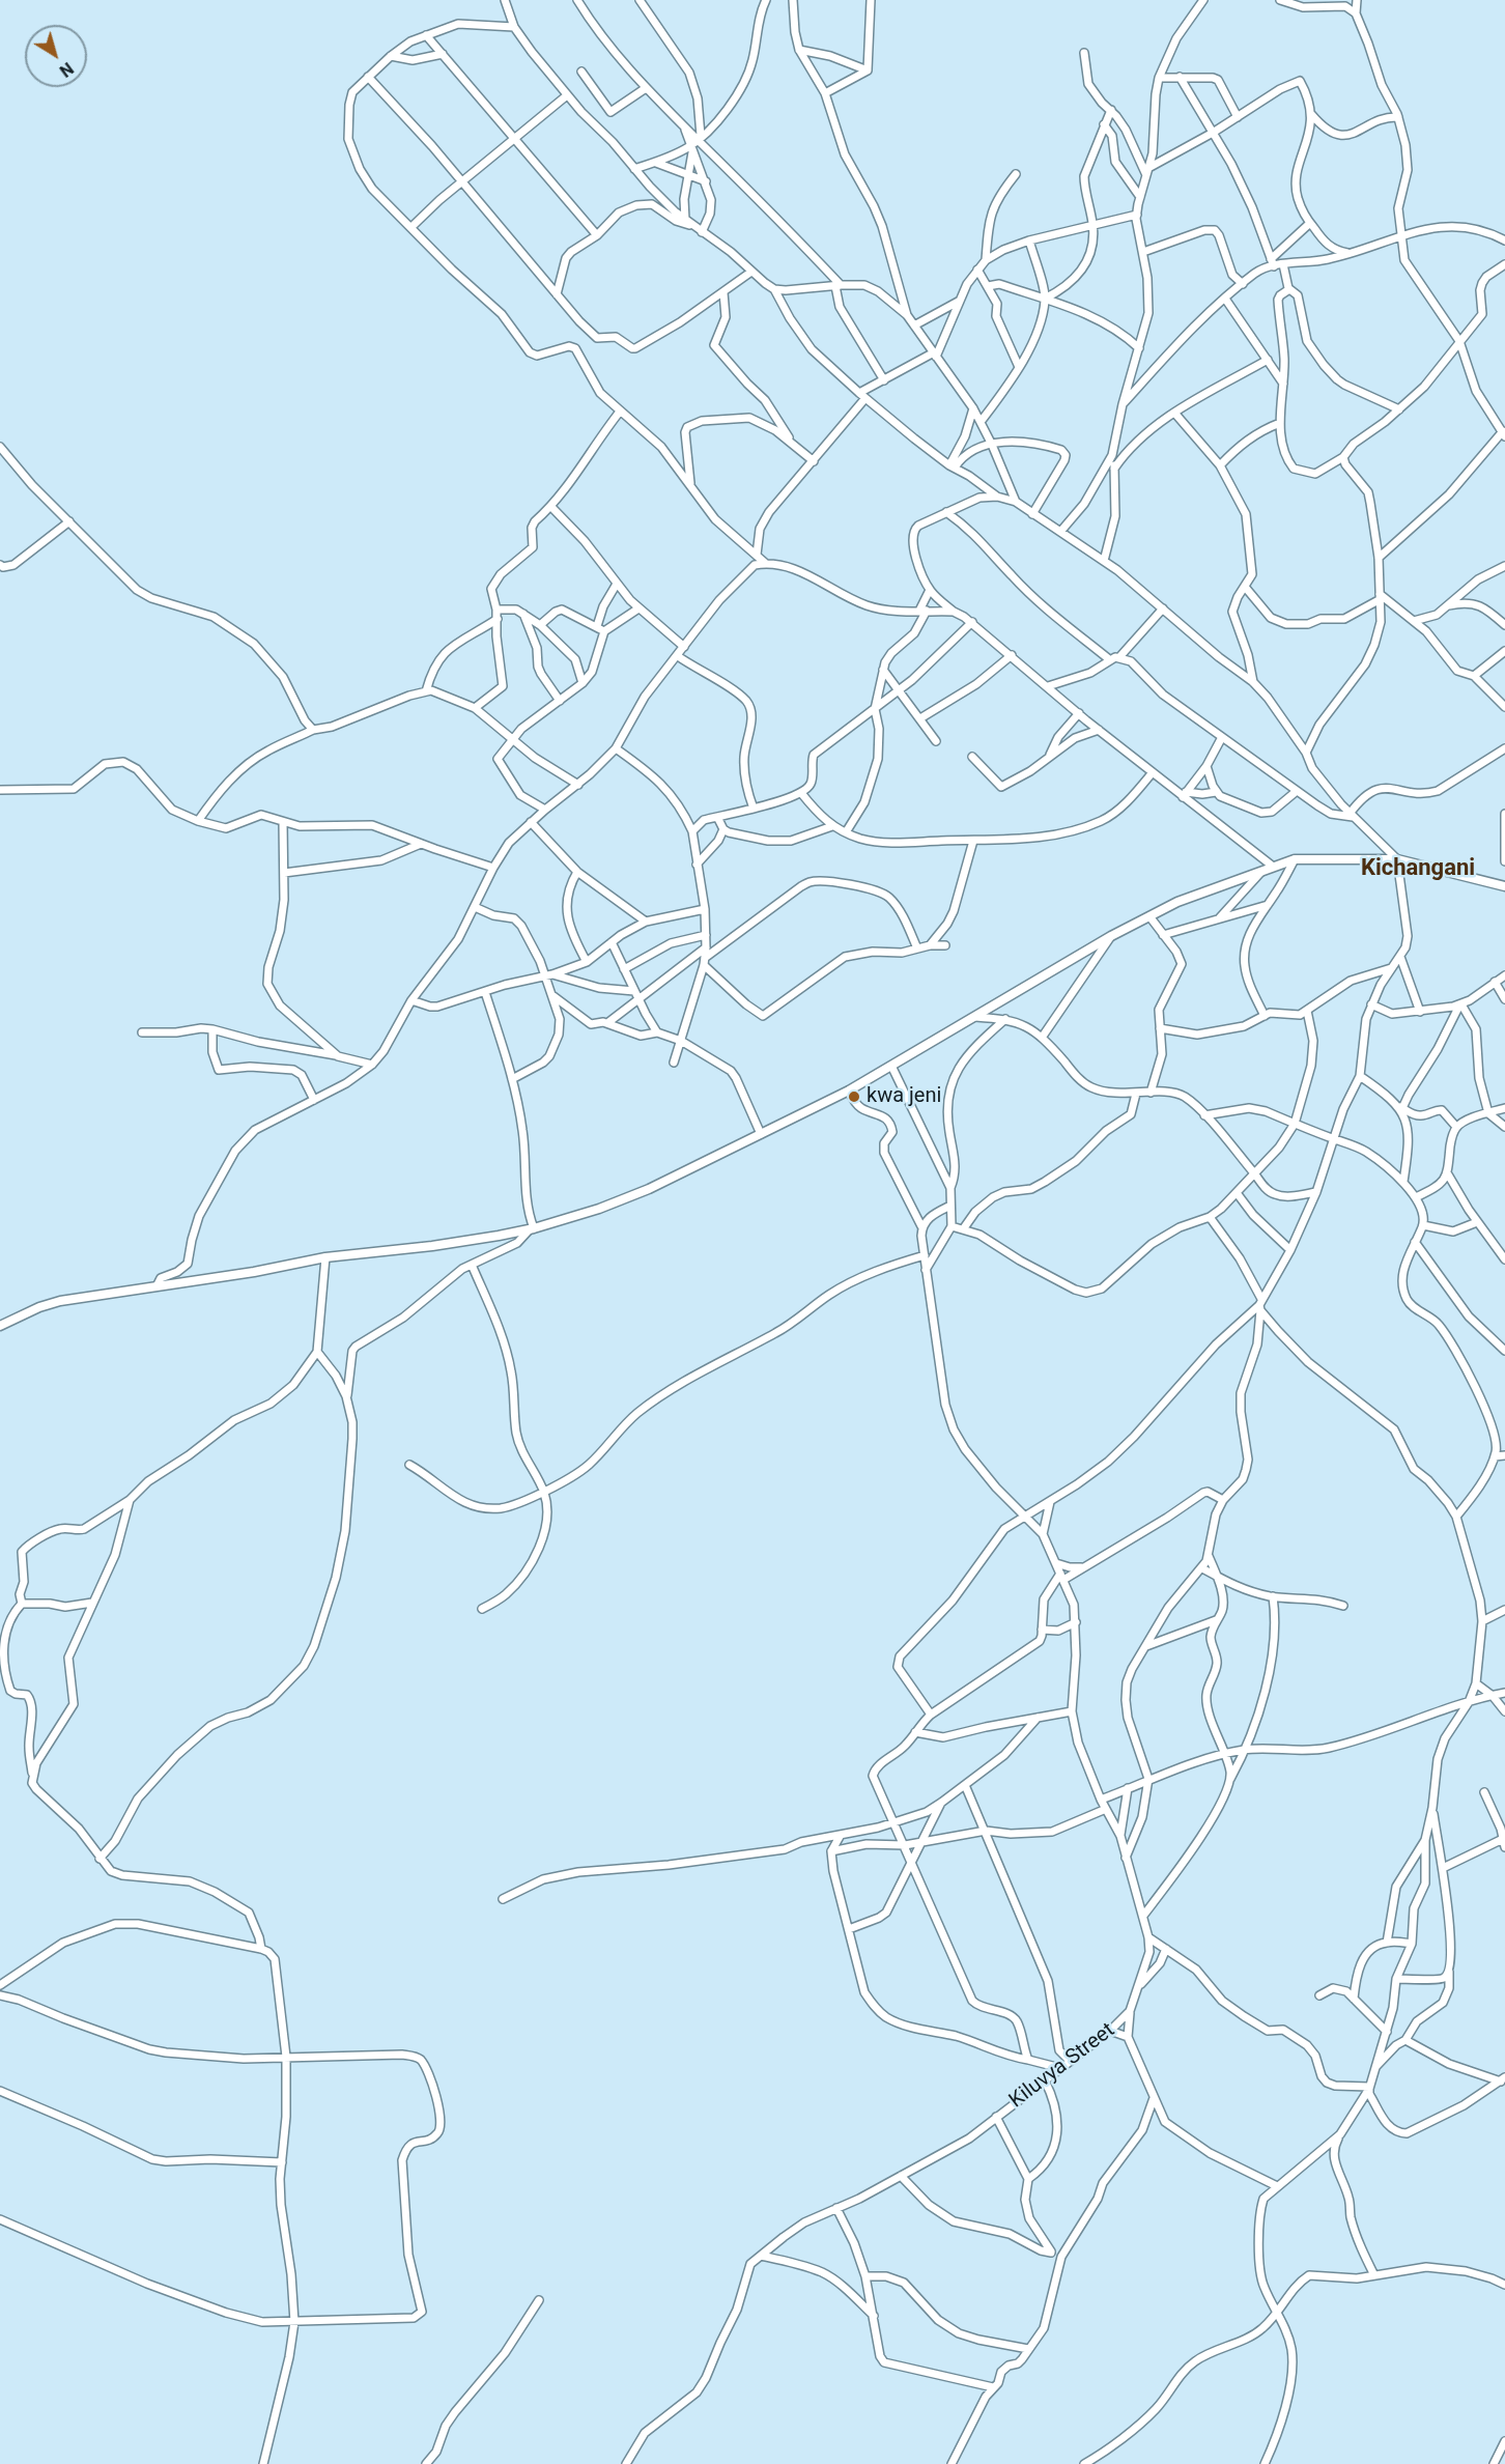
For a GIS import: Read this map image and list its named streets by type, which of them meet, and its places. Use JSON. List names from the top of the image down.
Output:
{
  "streets": {
    "street": ["Kiluvya Street"]
  },
  "districts": ["Kichangani"],
  "places": ["kwa jeni"],
  "north": "bottom right"
}
